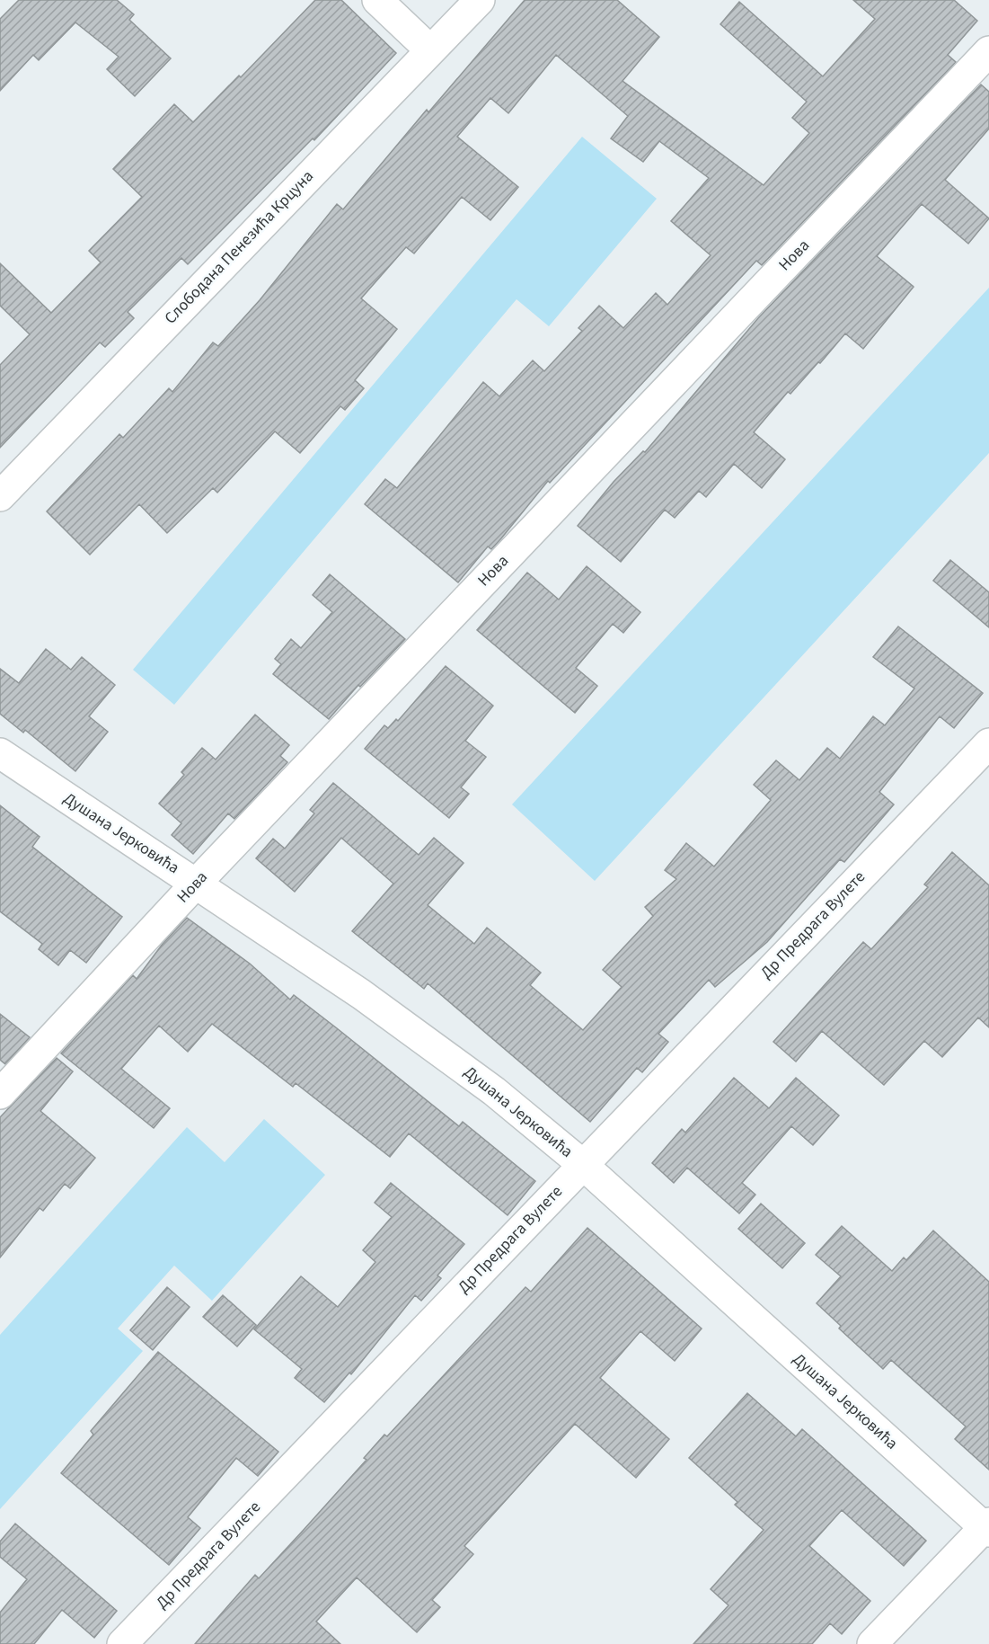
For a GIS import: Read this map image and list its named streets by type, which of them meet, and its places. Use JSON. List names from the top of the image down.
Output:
{
  "streets": {
    "street": [
      "Слободана Пенезића Крцуна",
      "Нова",
      "Душана Јерковића",
      "Др Предрага Вулете"
    ]
  },
  "crossings": [
    ["Нова", "Душана Јерковића"],
    ["Душана Јерковића", "Др Предрага Вулете"]
  ]
}
